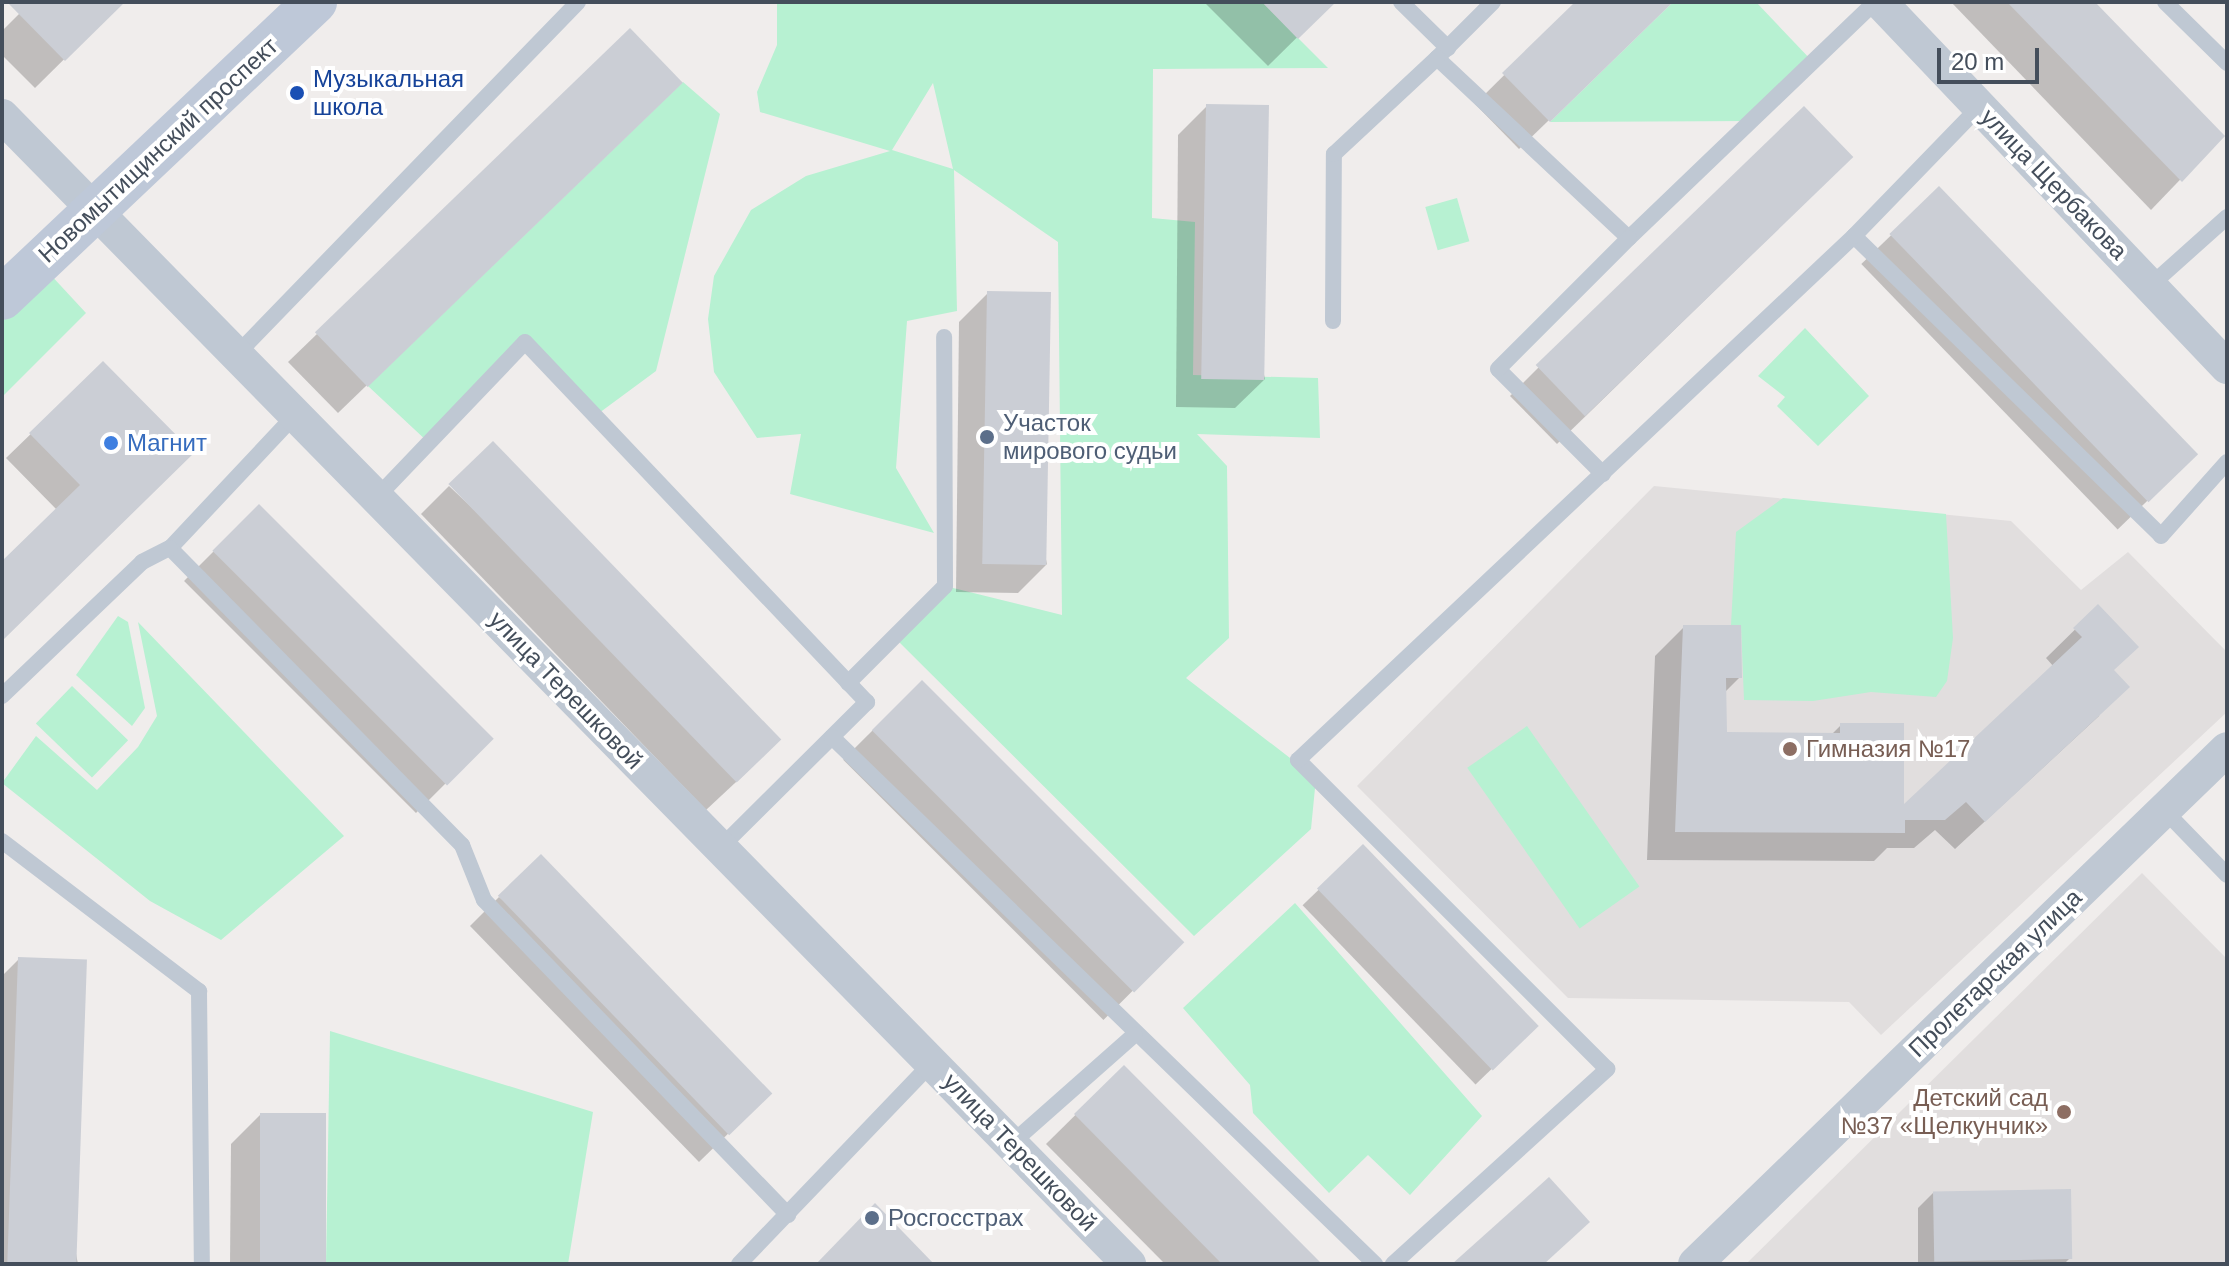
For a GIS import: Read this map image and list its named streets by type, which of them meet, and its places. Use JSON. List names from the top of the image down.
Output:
{
  "streets": {
    "main road": ["Новомытищинский проспект"],
    "street": ["улица Щербакова", "улица Терешковой", "Пролетарская улица"]
  },
  "crossings": [
    ["Новомытищинский проспект", "улица Терешковой"]
  ],
  "places": [
    "Музыкальная школа",
    "Участок мирового судьи",
    "Магнит",
    "Гимназия №17",
    "Детский сад №37 «Щелкунчик»",
    "Росгосстрах"
  ],
  "scale_bar": "20 m"
}
